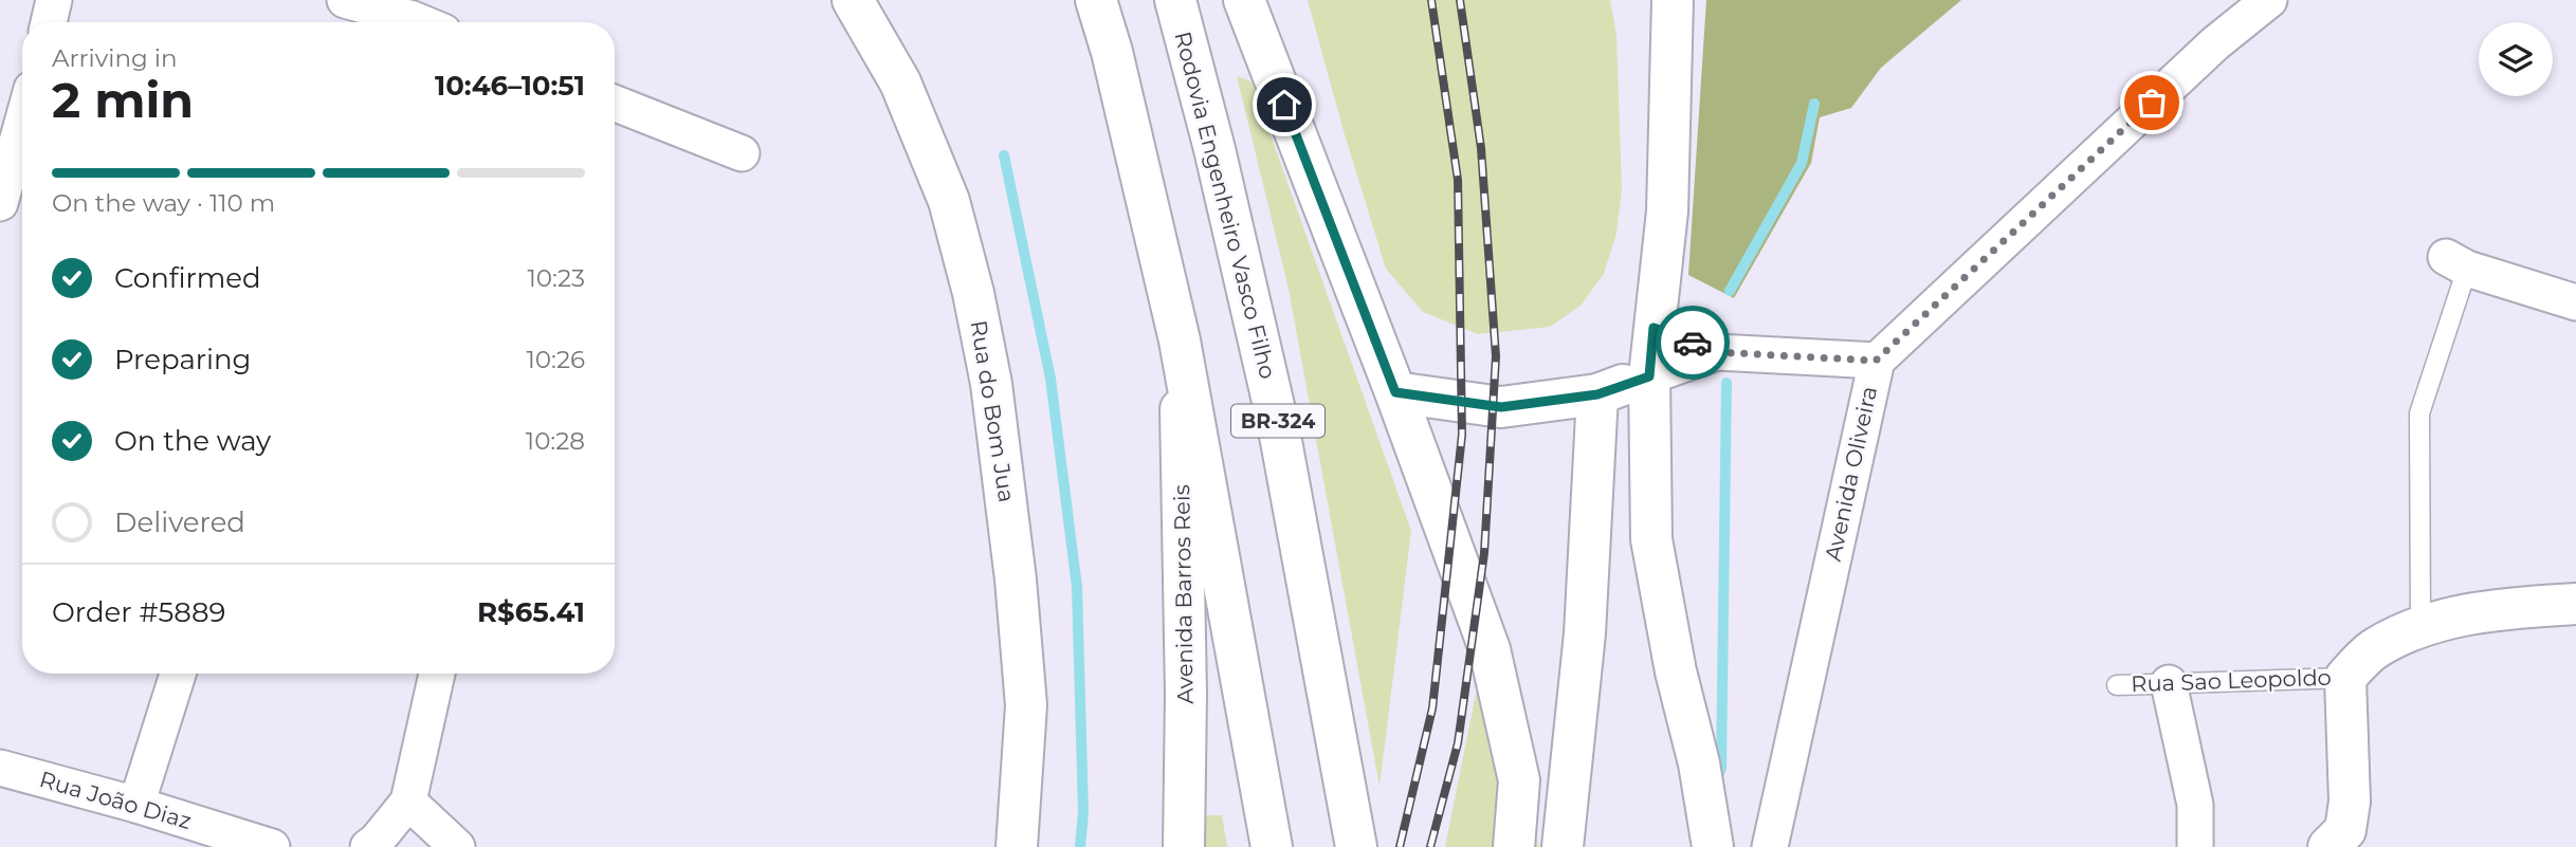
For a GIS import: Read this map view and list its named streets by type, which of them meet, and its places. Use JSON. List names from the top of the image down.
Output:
{
  "streets": {
    "main road": [
      "Rodovia Engenheiro Vasco Filho",
      "Rua do Bom Jua",
      "BR-324",
      "Avenida Barros Reis"
    ],
    "street": ["Avenida Oliveira", "Rua João Diaz"],
    "lane": ["Rua Sao Leopoldo"]
  },
  "page": {
    "heading": ["2 min", "Arriving in", "10:46–10:51"],
    "panel": ["Order #5889", "R$65.41"],
    "bar": "On the way · 110 m",
    "list": [
      ["Confirmed", "10:23"],
      ["Preparing", "10:26"],
      ["On the way", "10:28"],
      "Delivered"
    ]
  }
}
